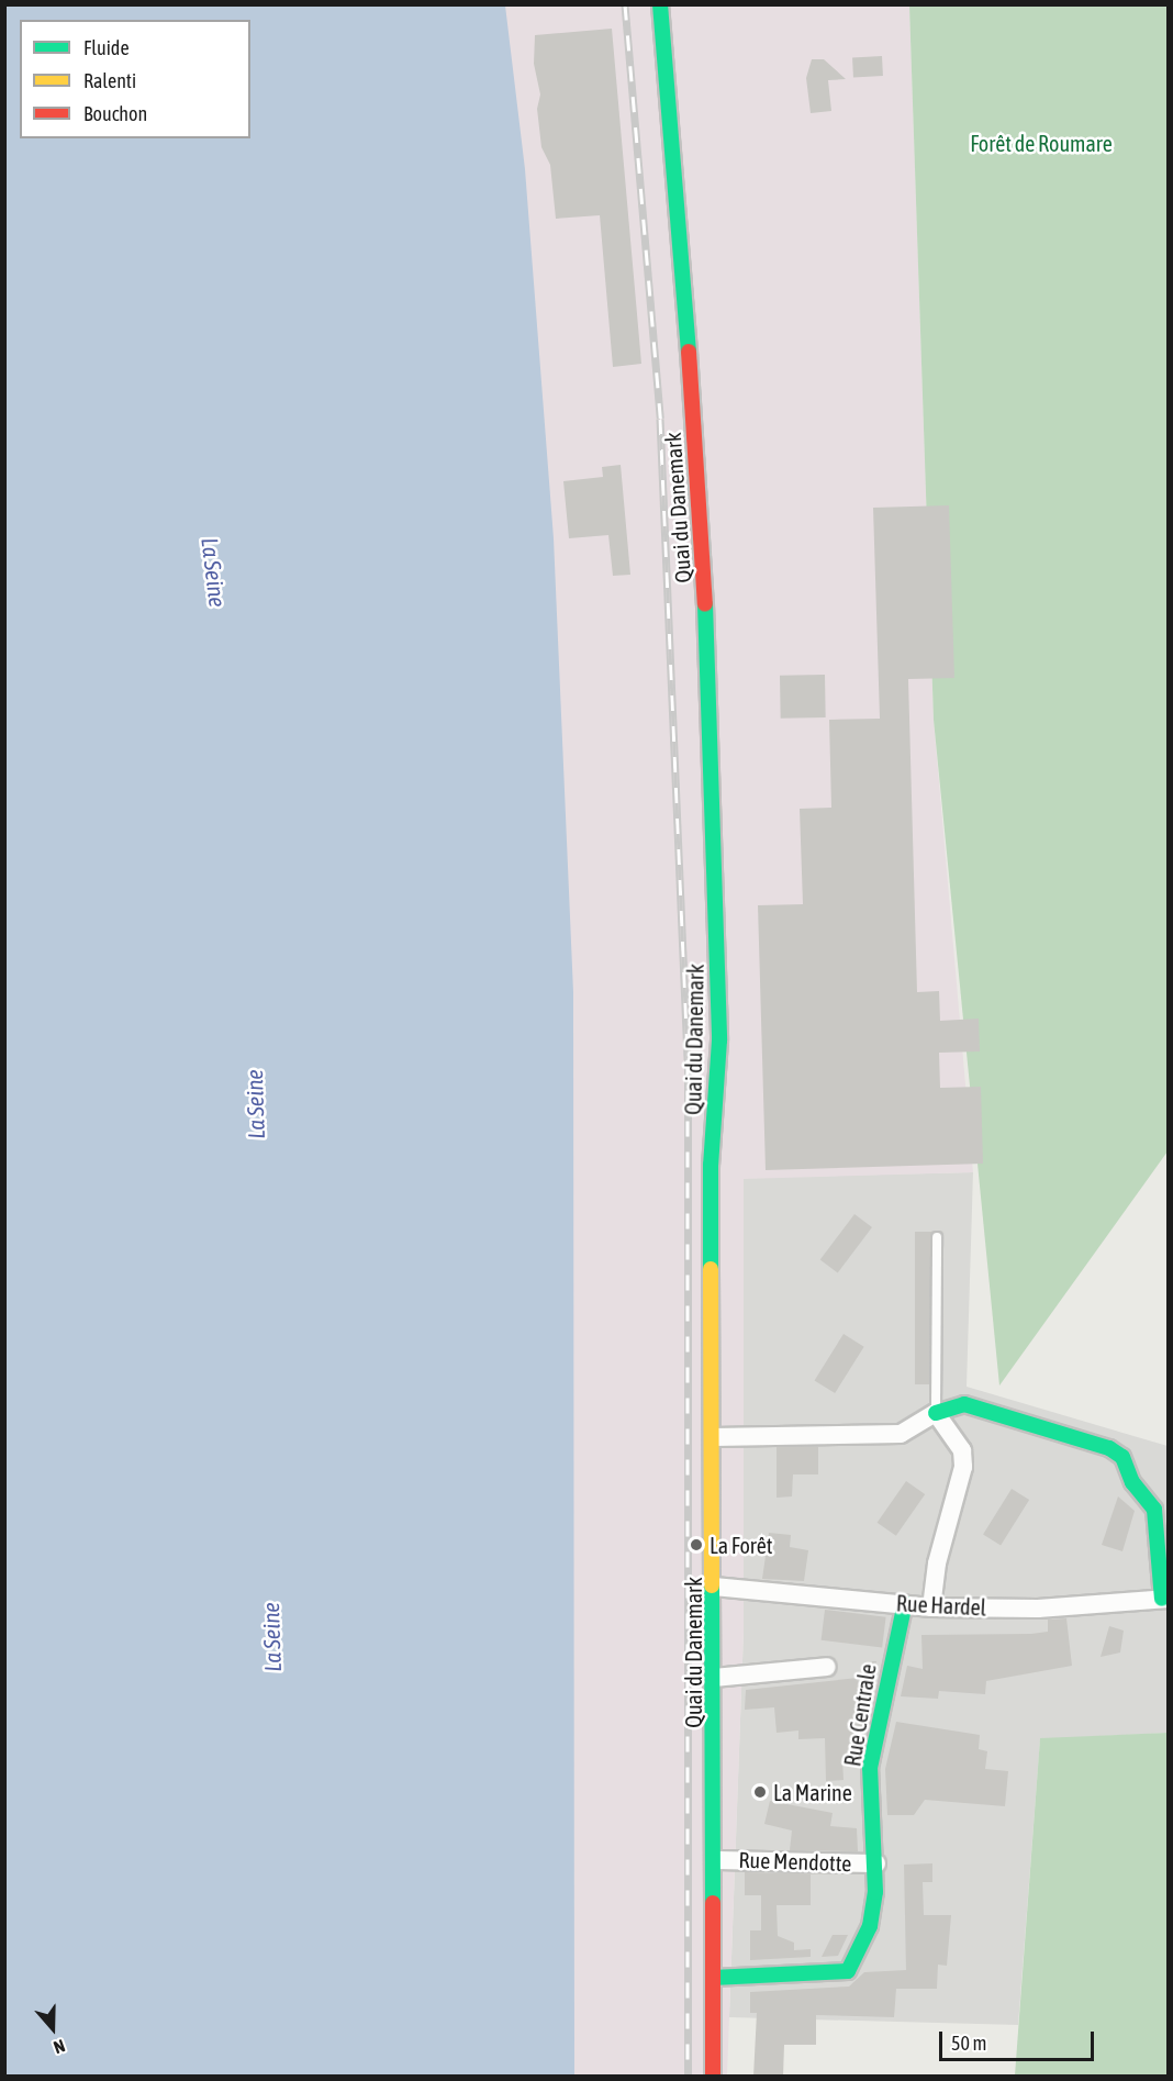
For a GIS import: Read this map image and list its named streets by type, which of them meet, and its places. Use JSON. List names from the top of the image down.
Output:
{
  "streets": {
    "main road": ["Quai du Danemark", "Rue Centrale"],
    "street": ["Rue Hardel", "Rue Mendotte"]
  },
  "crossings": [
    ["Quai du Danemark", "Rue Hardel"],
    ["Quai du Danemark", "Rue Centrale"],
    ["Quai du Danemark", "Rue Mendotte"],
    ["Rue Hardel", "Rue Centrale"],
    ["Rue Centrale", "Rue Mendotte"]
  ],
  "water": ["La Seine"],
  "parks": ["Forêt de Roumare"],
  "places": ["La Forêt", "La Marine"],
  "legend": ["Fluide", "Ralenti", "Bouchon"],
  "scale_bar": "50 m",
  "north": "bottom"
}
